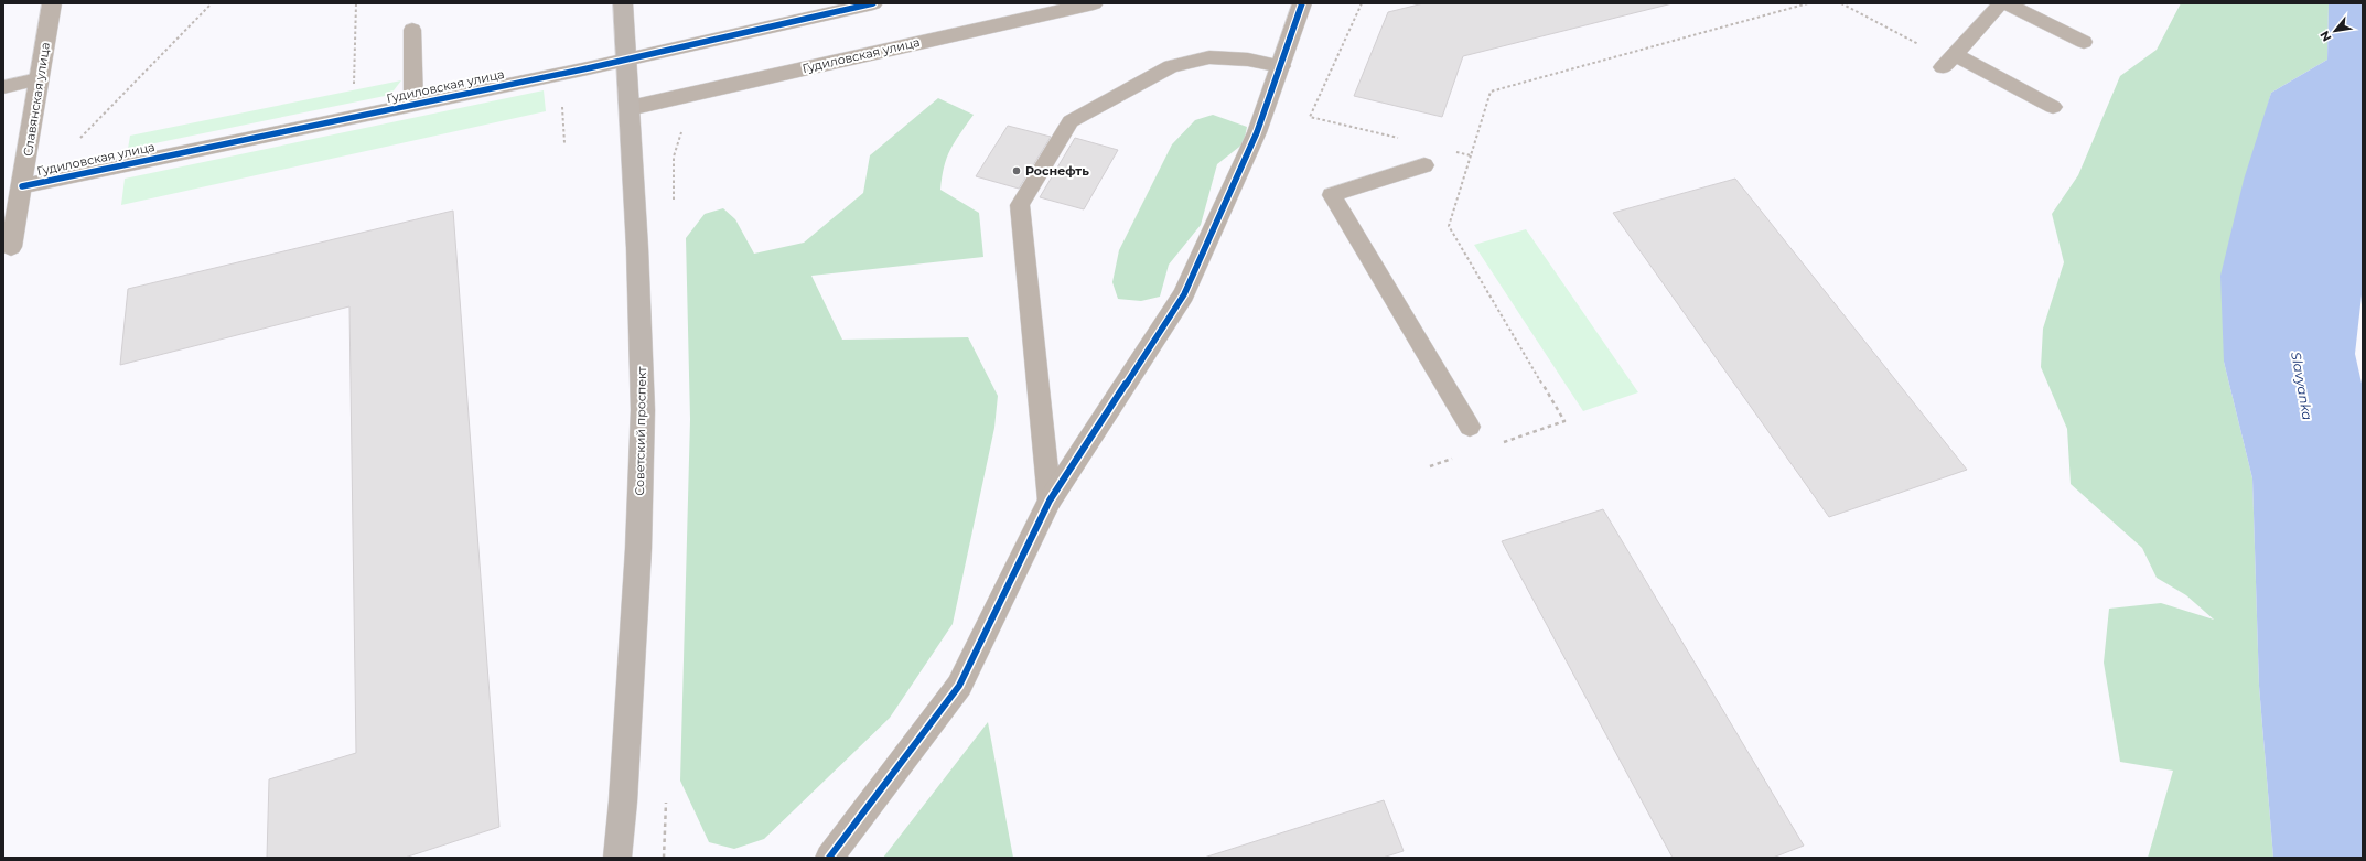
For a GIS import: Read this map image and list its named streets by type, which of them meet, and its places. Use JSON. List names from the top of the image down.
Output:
{
  "streets": {
    "main road": ["Советский проспект"],
    "street": ["Гудиловская улица", "Славянская улица"]
  },
  "crossings": [
    ["Гудиловская улица", "Славянская улица"],
    ["Гудиловская улица", "Советский проспект"]
  ],
  "water": ["Slavyanka"],
  "places": ["Роснефть"],
  "north": "bottom left"
}
